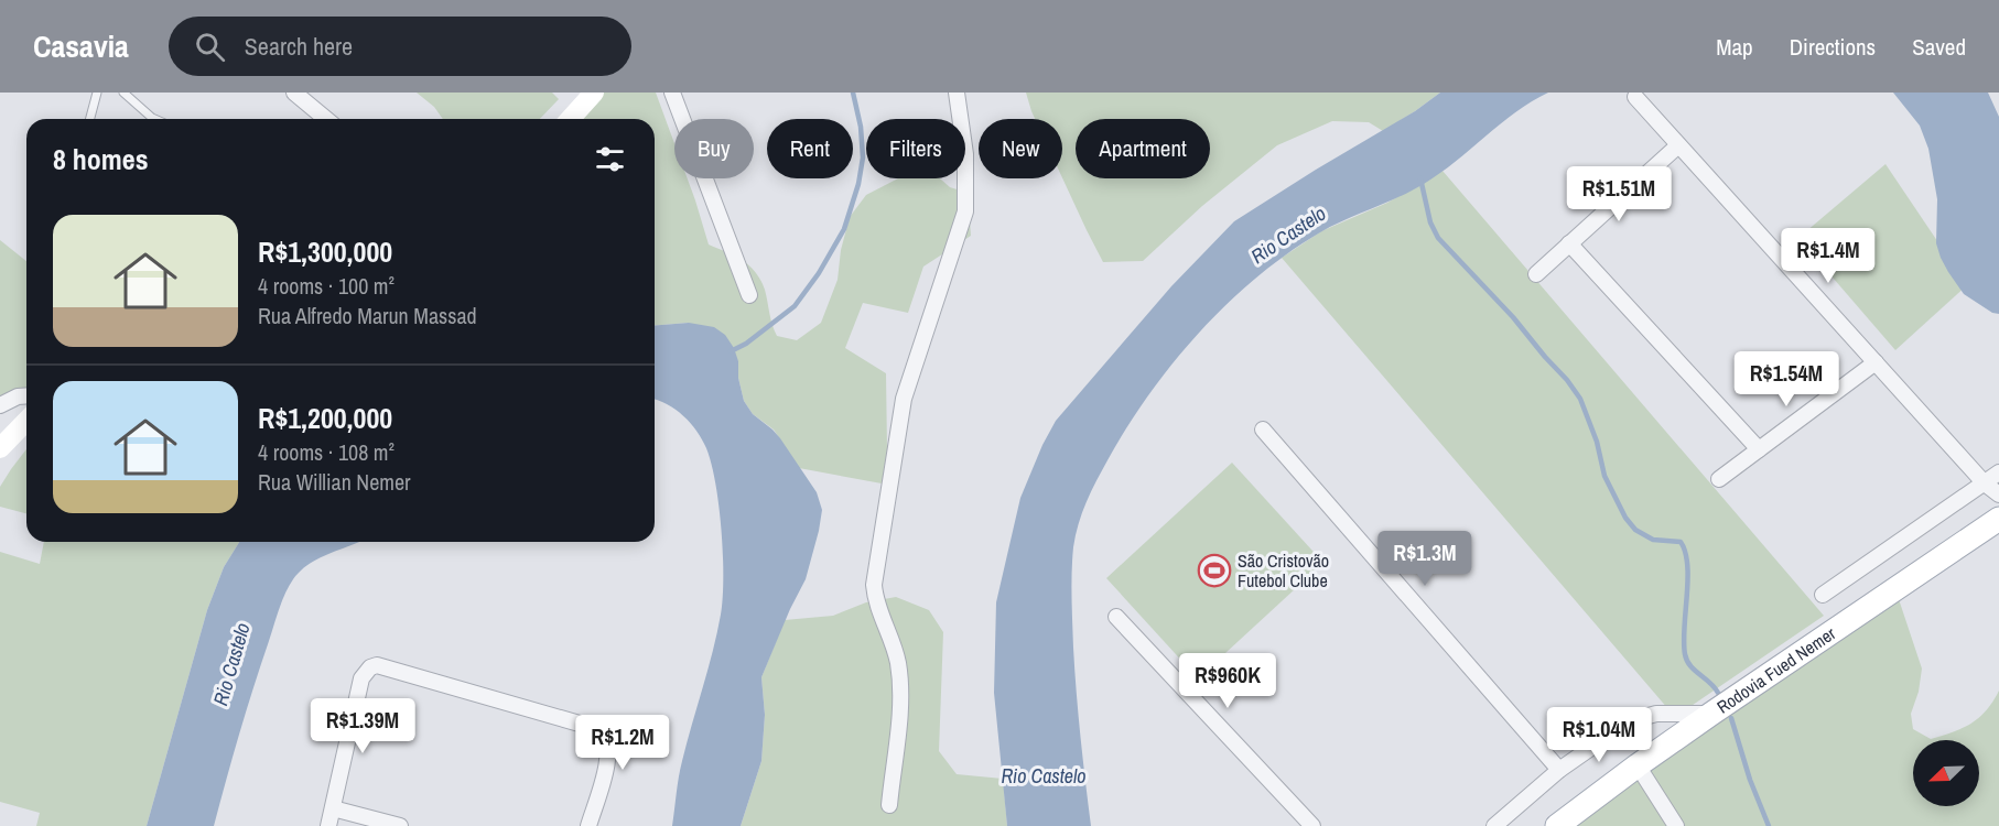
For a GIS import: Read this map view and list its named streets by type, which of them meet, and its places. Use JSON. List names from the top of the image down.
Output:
{
  "streets": {
    "main road": ["Rodovia Fued Nemer"]
  },
  "water": ["Rio Castelo"],
  "places": {
    "sports": ["São Cristovão Futebol Clube"]
  },
  "north": "bottom left",
  "page": {
    "header": "Casavia",
    "search": "Search here",
    "nav": ["Map", "Directions", "Saved"],
    "chip": [
      "Buy",
      "Rent",
      "Filters",
      "New",
      "Apartment"
    ],
    "heading": "8 homes",
    "price": [
      "R$1.51M",
      "R$1.4M",
      "R$1.54M",
      "R$1.3M",
      "R$960K",
      "R$1.39M",
      "R$1.04M",
      "R$1.2M"
    ],
    "list": [
      {
        "name": "R$1,300,000",
        "note": "4 rooms · 100 m² · Rua Alfredo Marun Massad"
      },
      {
        "name": "R$1,200,000",
        "note": "4 rooms · 108 m² · Rua Willian Nemer"
      }
    ]
  }
}
